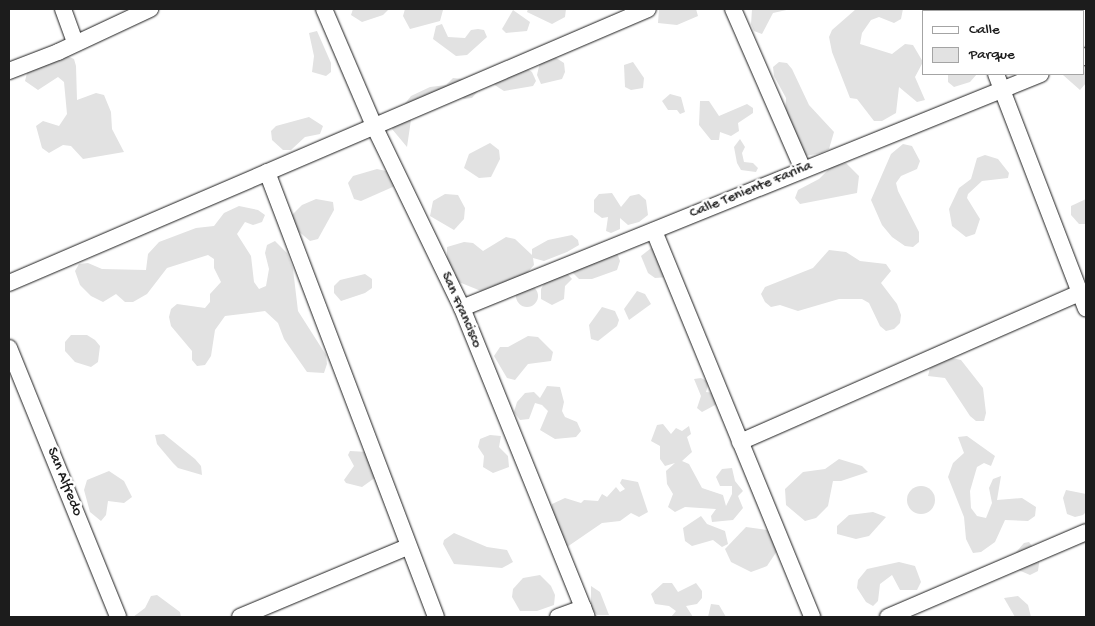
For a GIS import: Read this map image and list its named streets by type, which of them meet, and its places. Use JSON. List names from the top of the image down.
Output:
{
  "streets": {
    "street": ["Calle Teniente Fariña", "San Francisco", "San Alfredo"]
  },
  "crossings": [
    ["Calle Teniente Fariña", "San Francisco"]
  ],
  "legend": ["Calle", "Parque"]
}
